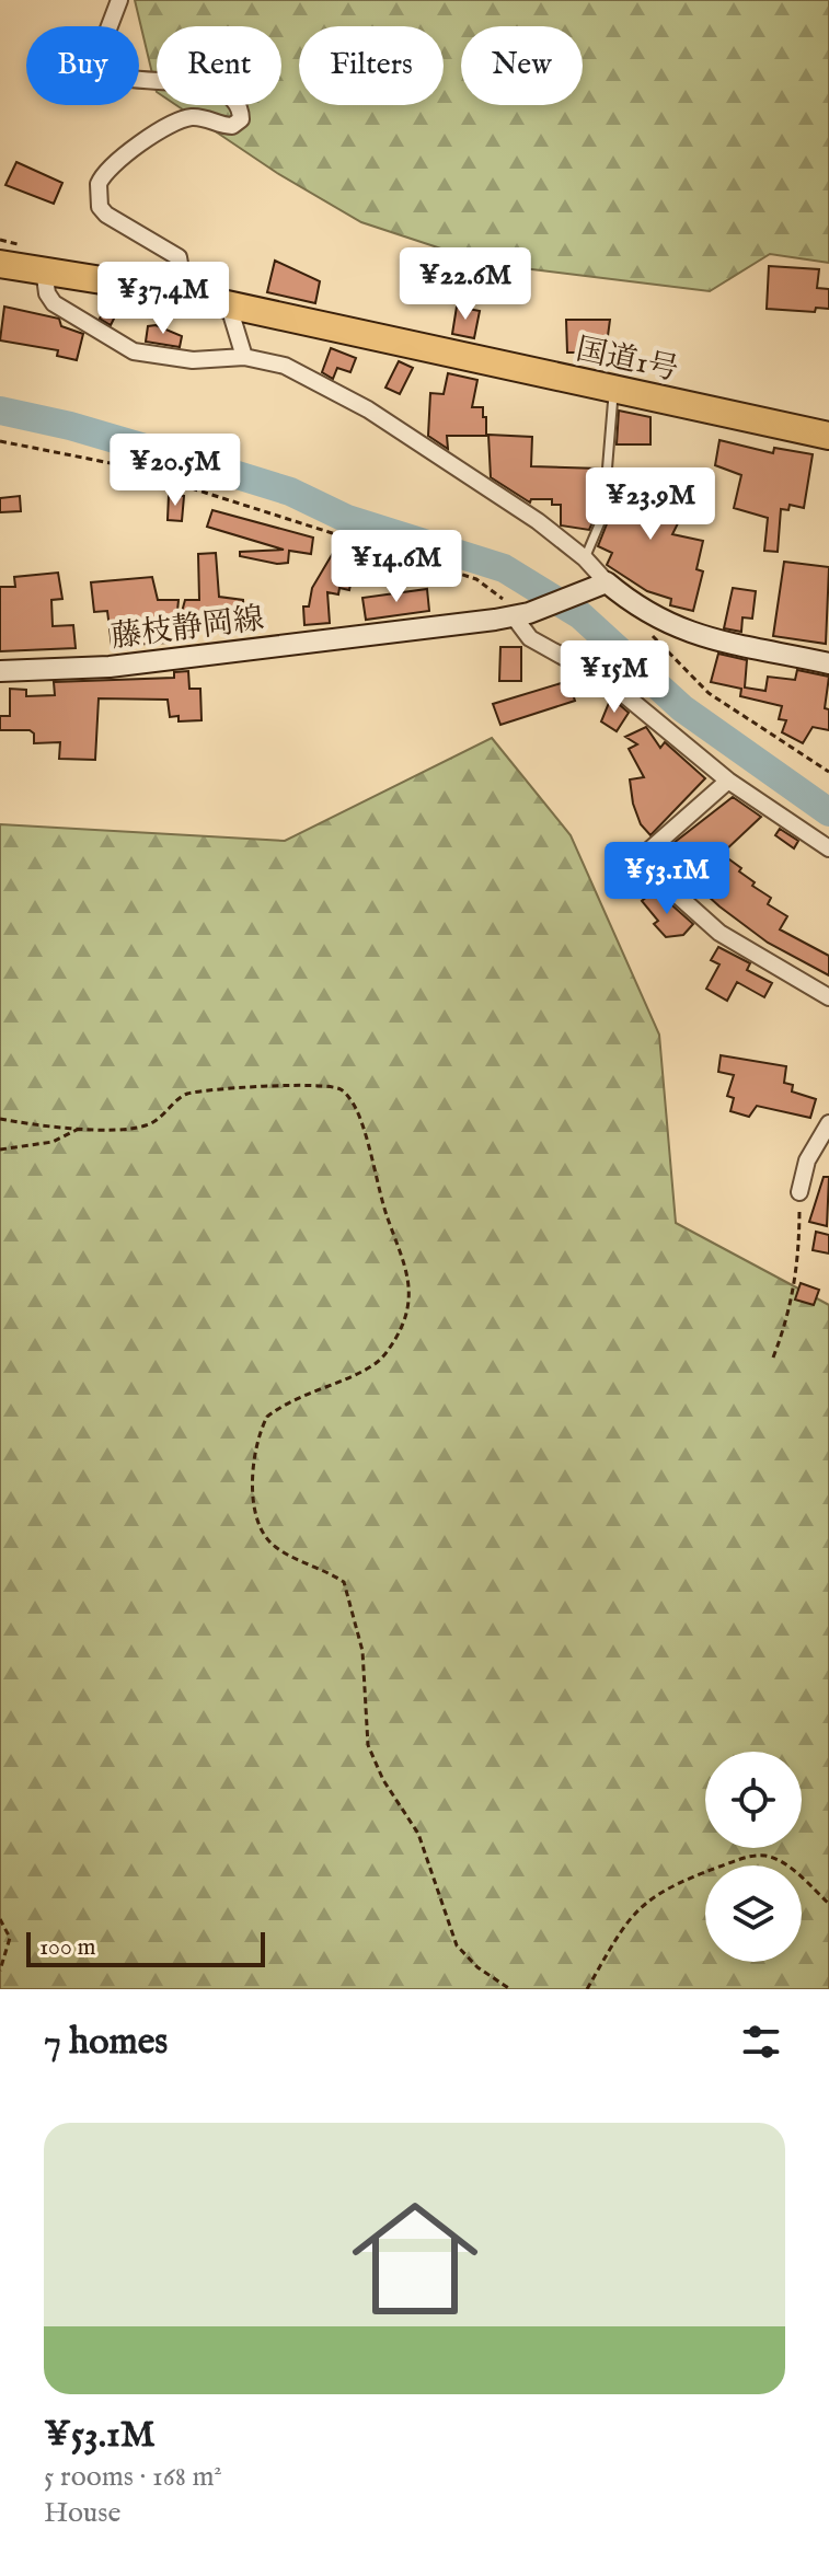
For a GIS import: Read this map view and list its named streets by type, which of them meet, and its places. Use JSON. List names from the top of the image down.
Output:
{
  "streets": {
    "highway": ["国道1号"],
    "main road": ["藤枝静岡線"]
  },
  "scale_bar": "100 m",
  "page": {
    "chip": [
      "Buy",
      "Rent",
      "Filters",
      "New"
    ],
    "price": [
      "¥22.6M",
      "¥37.4M",
      "¥20.5M",
      "¥23.9M",
      "¥14.6M",
      "¥15M",
      "¥53.1M"
    ],
    "scale": "100 m",
    "heading": "7 homes",
    "list": [
      {
        "name": "¥53.1M",
        "note": "5 rooms · 168 m² · House"
      }
    ]
  }
}
